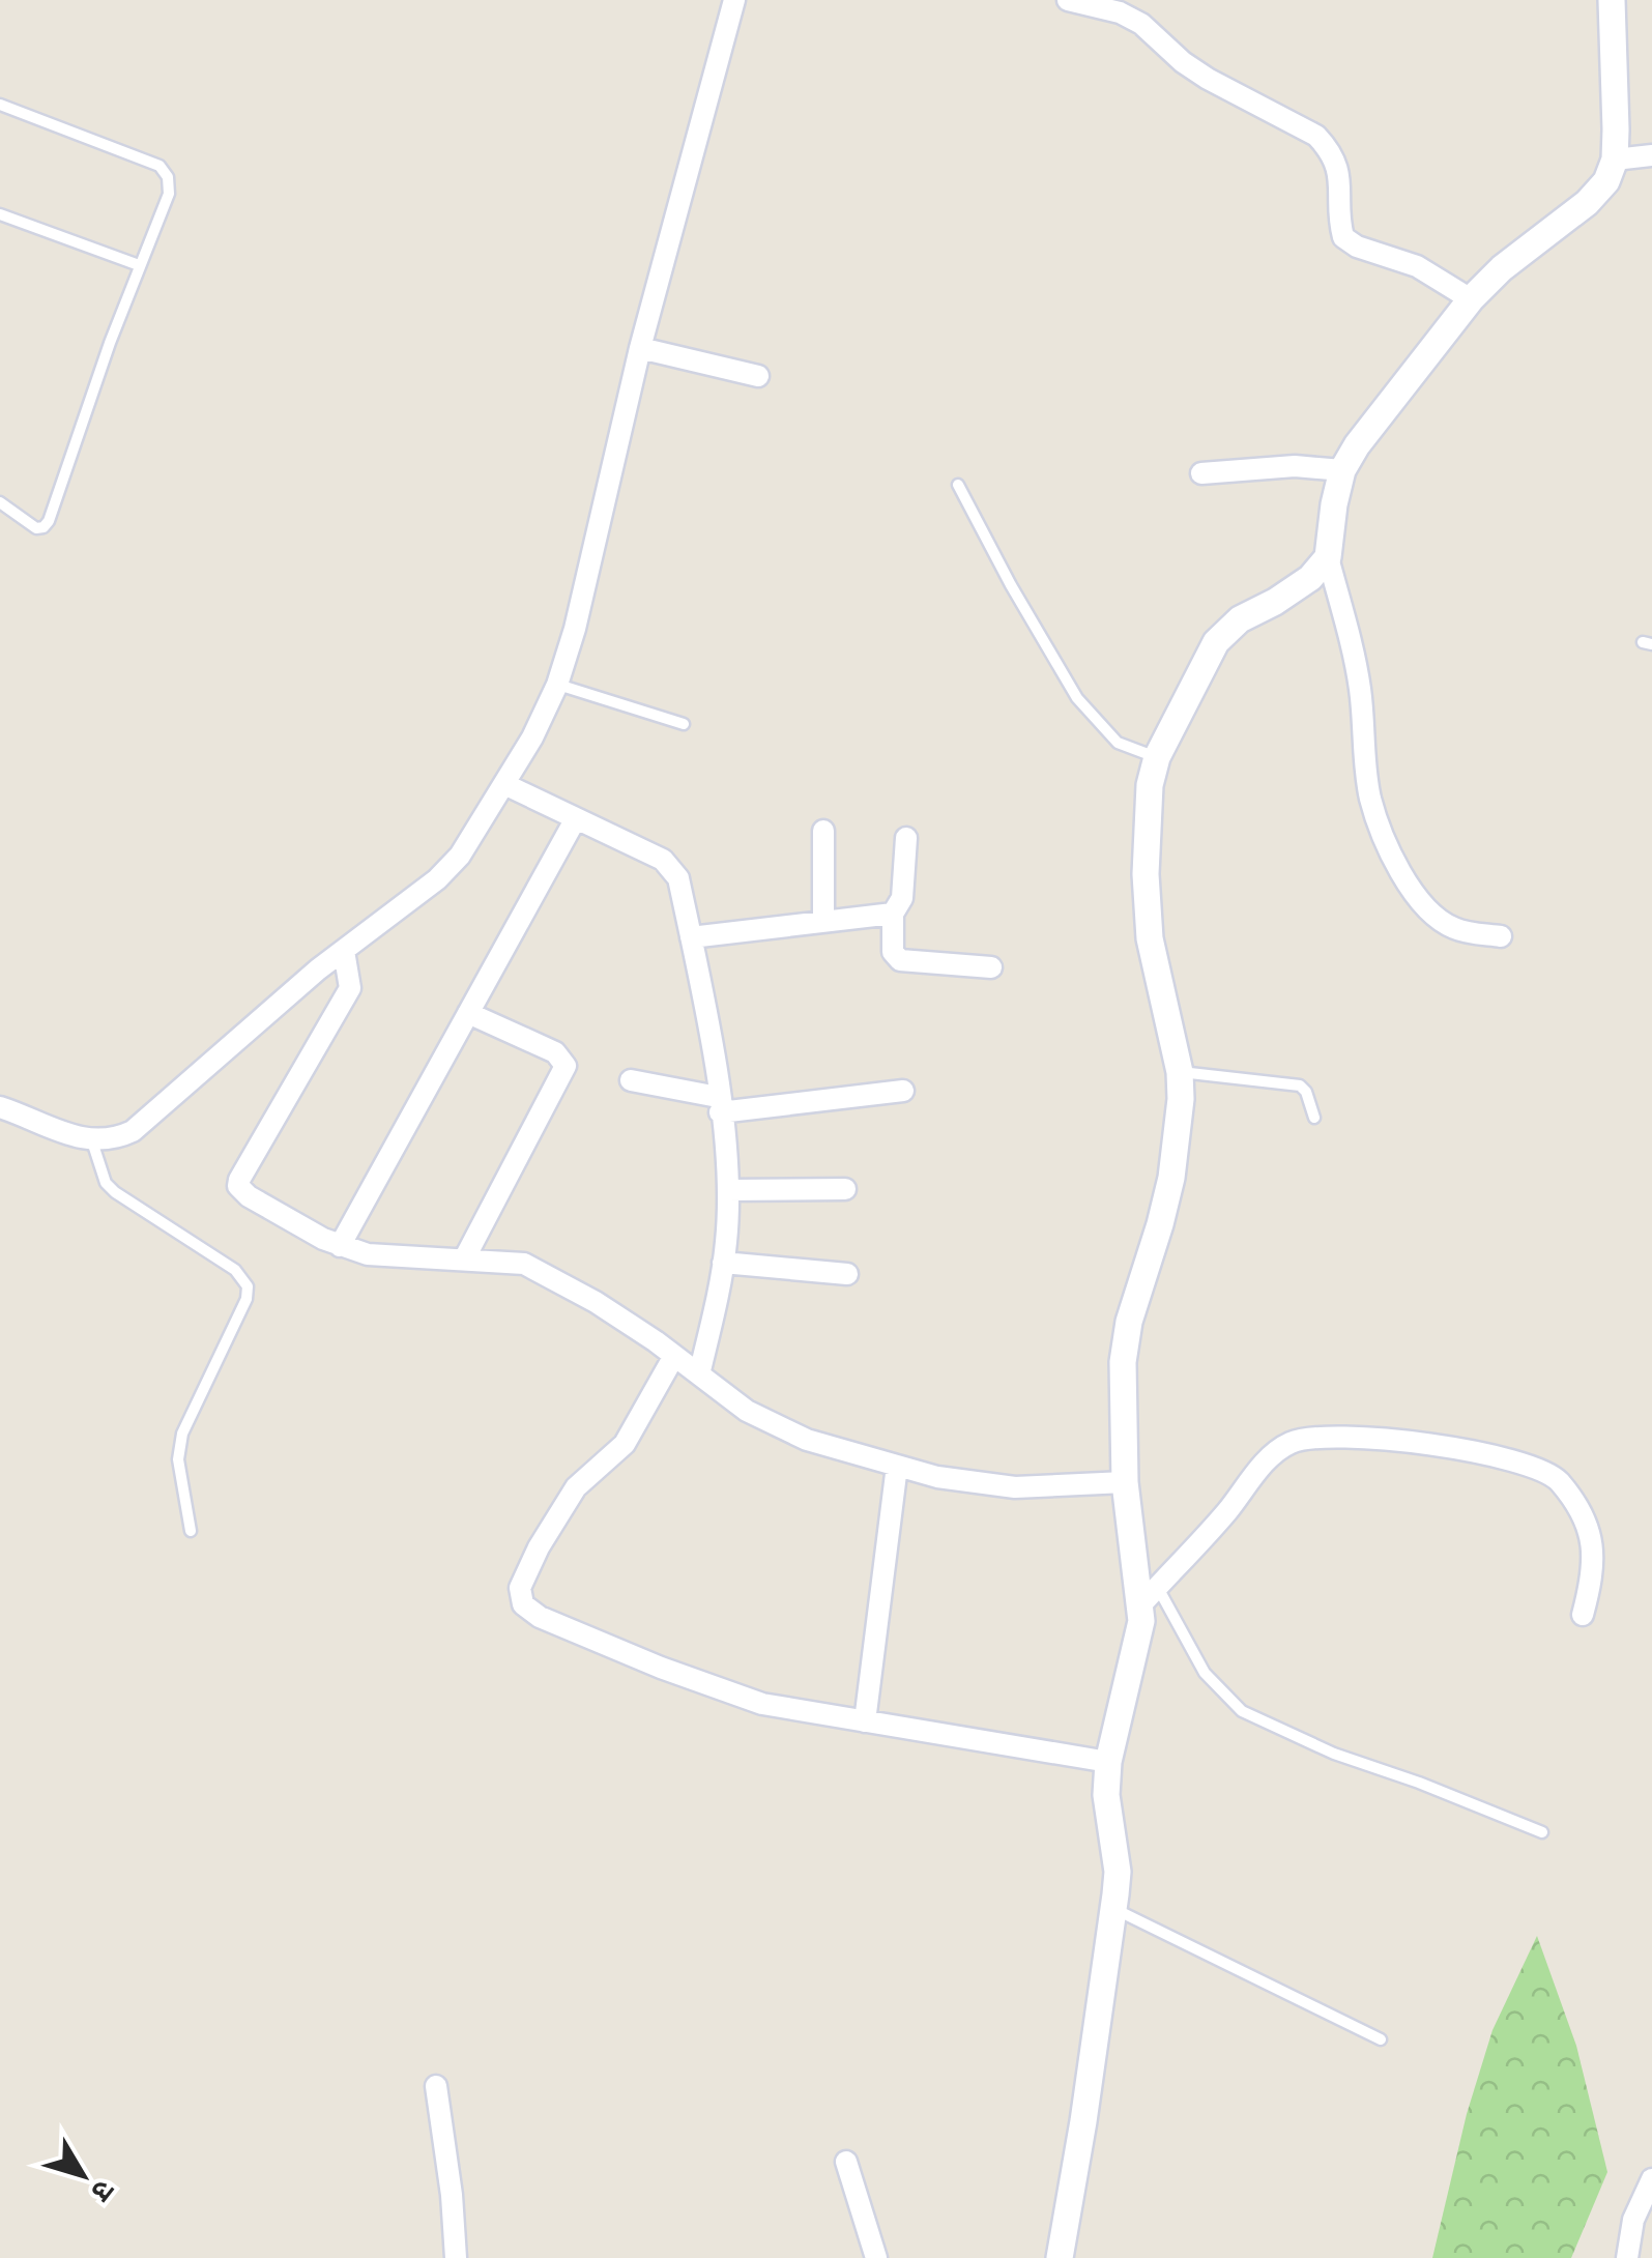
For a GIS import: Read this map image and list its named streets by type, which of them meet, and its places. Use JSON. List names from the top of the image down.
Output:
{
  "north": "bottom right"
}
